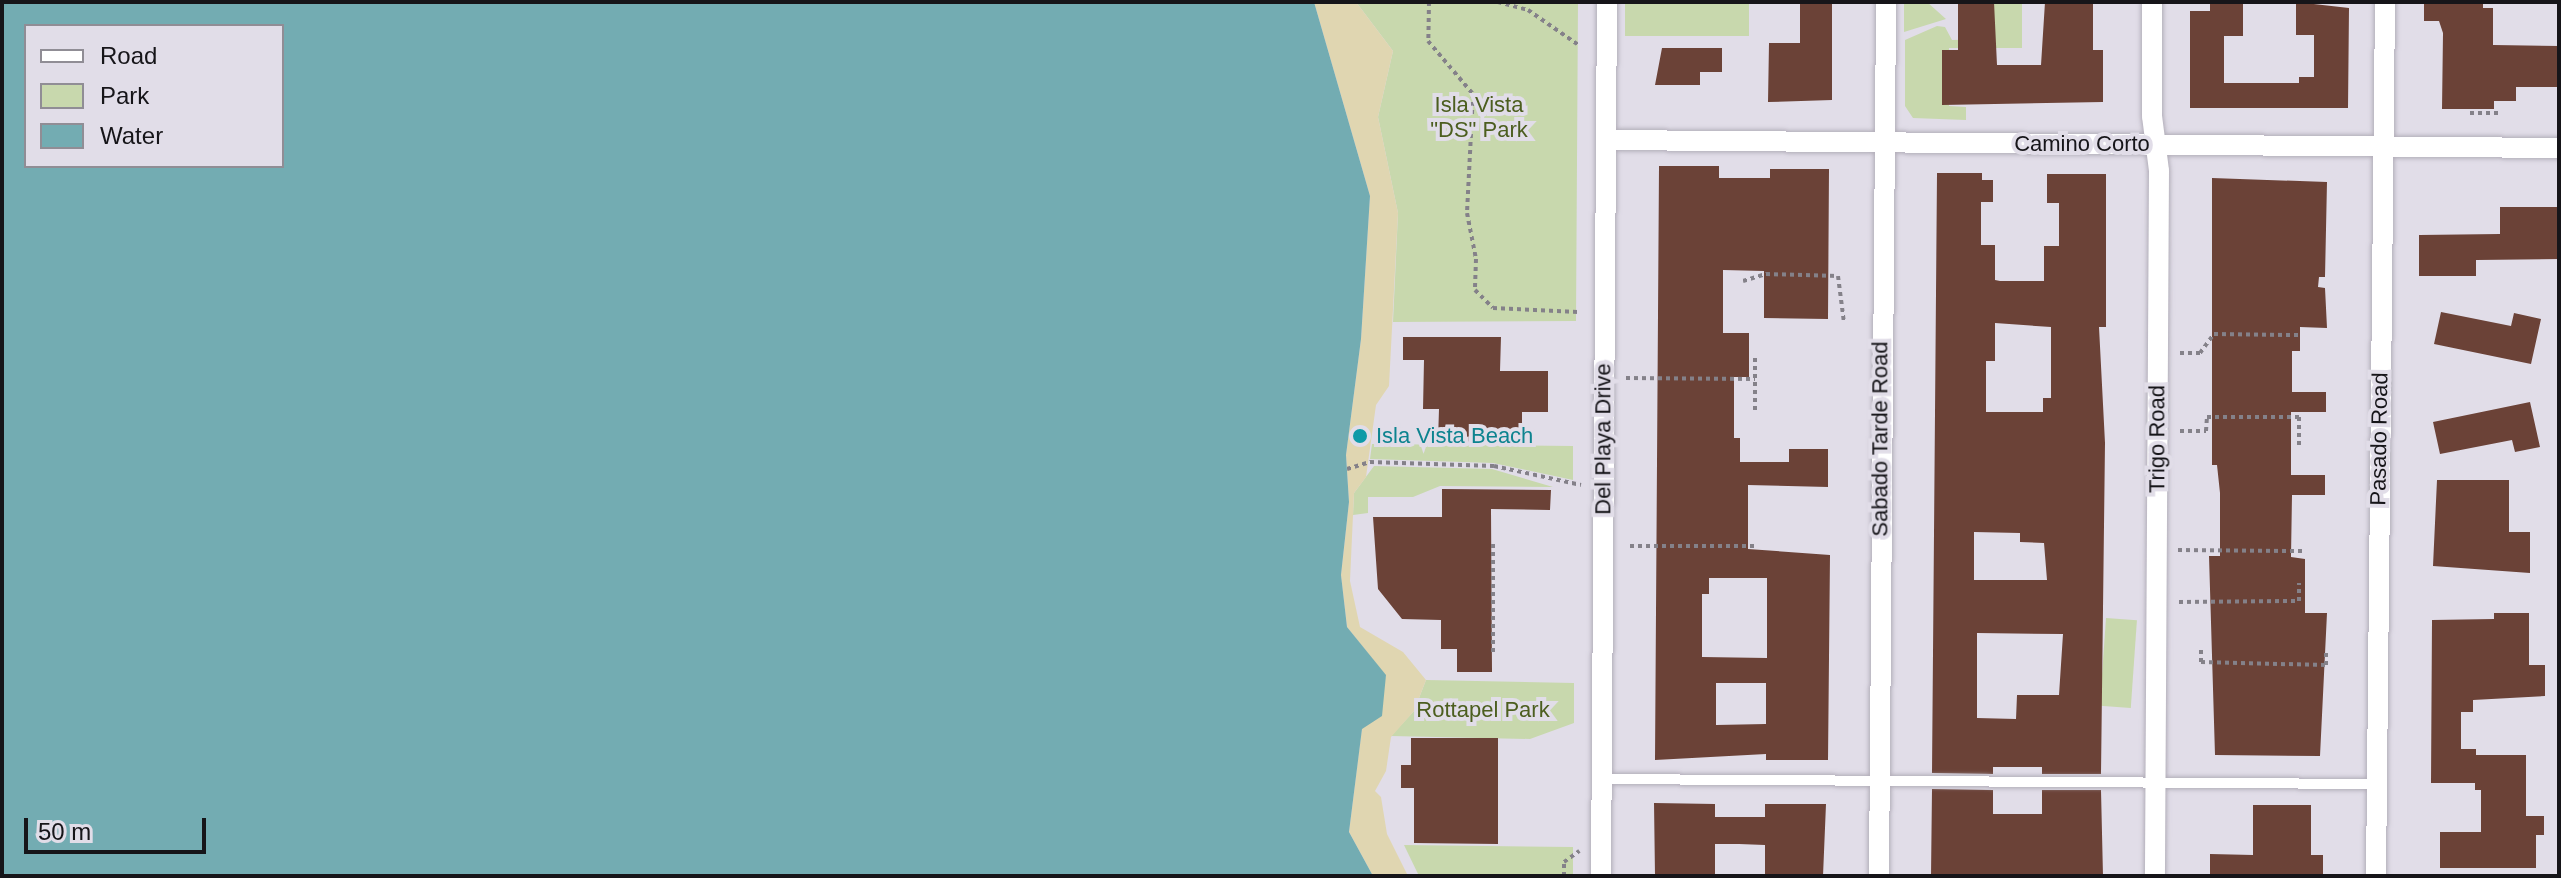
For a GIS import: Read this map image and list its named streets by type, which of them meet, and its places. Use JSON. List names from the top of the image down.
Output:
{
  "streets": {
    "street": [
      "Camino Corto",
      "Del Playa Drive",
      "Sabado Tarde Road",
      "Trigo Road",
      "Pasado Road"
    ]
  },
  "crossings": [
    ["Camino Corto", "Del Playa Drive"],
    ["Camino Corto", "Sabado Tarde Road"],
    ["Camino Corto", "Trigo Road"],
    ["Camino Corto", "Pasado Road"]
  ],
  "parks": ["Isla Vista \"DS\" Park", "Rottapel Park"],
  "places": ["Isla Vista Beach"],
  "legend": ["Road", "Park", "Water"],
  "scale_bar": "50 m"
}
